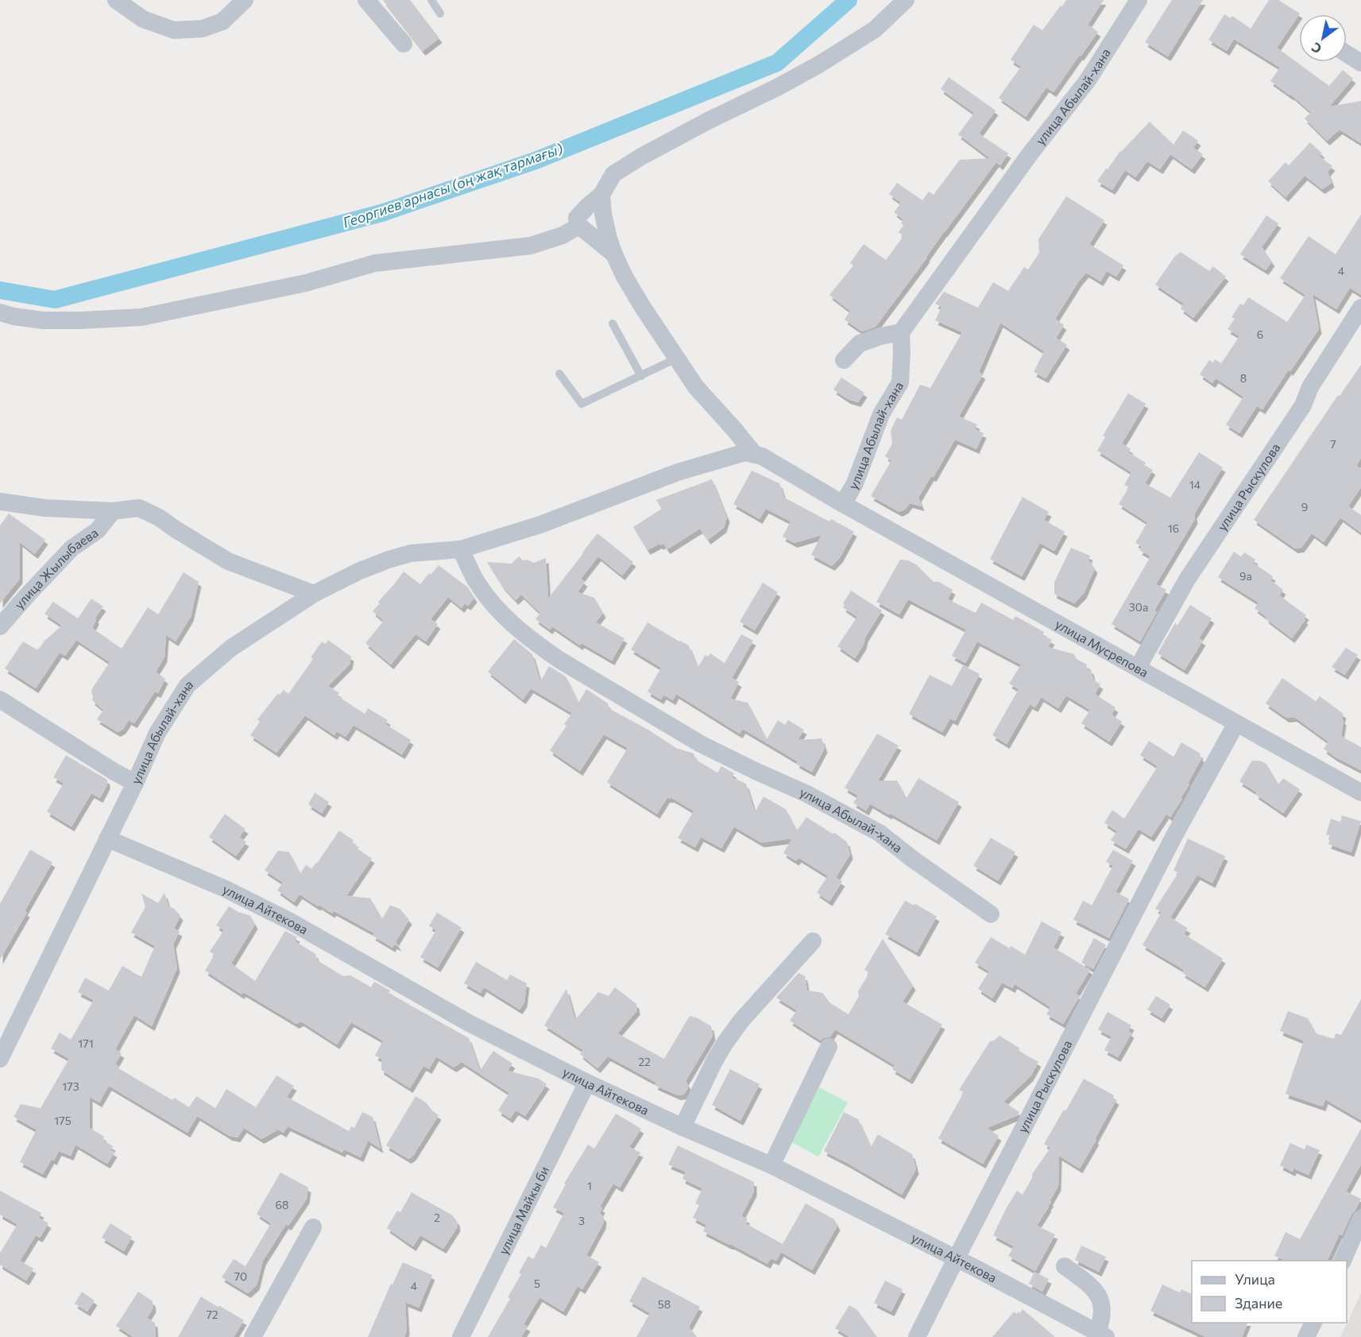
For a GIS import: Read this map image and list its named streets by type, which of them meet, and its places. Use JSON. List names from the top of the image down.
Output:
{
  "streets": {
    "street": [
      "улица Абылай-хана",
      "улица Рыскулова",
      "улица Жылыбаева",
      "улица Мусрепова",
      "улица Айтекова",
      "улица Майкы би"
    ]
  },
  "crossings": [
    ["улица Абылай-хана", "улица Мусрепова"],
    ["улица Абылай-хана", "улица Айтекова"],
    ["улица Рыскулова", "улица Мусрепова"],
    ["улица Рыскулова", "улица Айтекова"],
    ["улица Айтекова", "улица Майкы би"]
  ],
  "water": ["Георгиев арнасы (оң жақ тармағы)"],
  "house_numbers": [
    "4",
    "6",
    "8",
    "7",
    "14",
    "9",
    "16",
    "9а",
    "30а",
    "171",
    "22",
    "173",
    "175",
    "1",
    "68",
    "2",
    "3",
    "70",
    "5",
    "4",
    "58",
    "72"
  ],
  "legend": ["Улица", "Здание"],
  "north": "bottom left"
}
